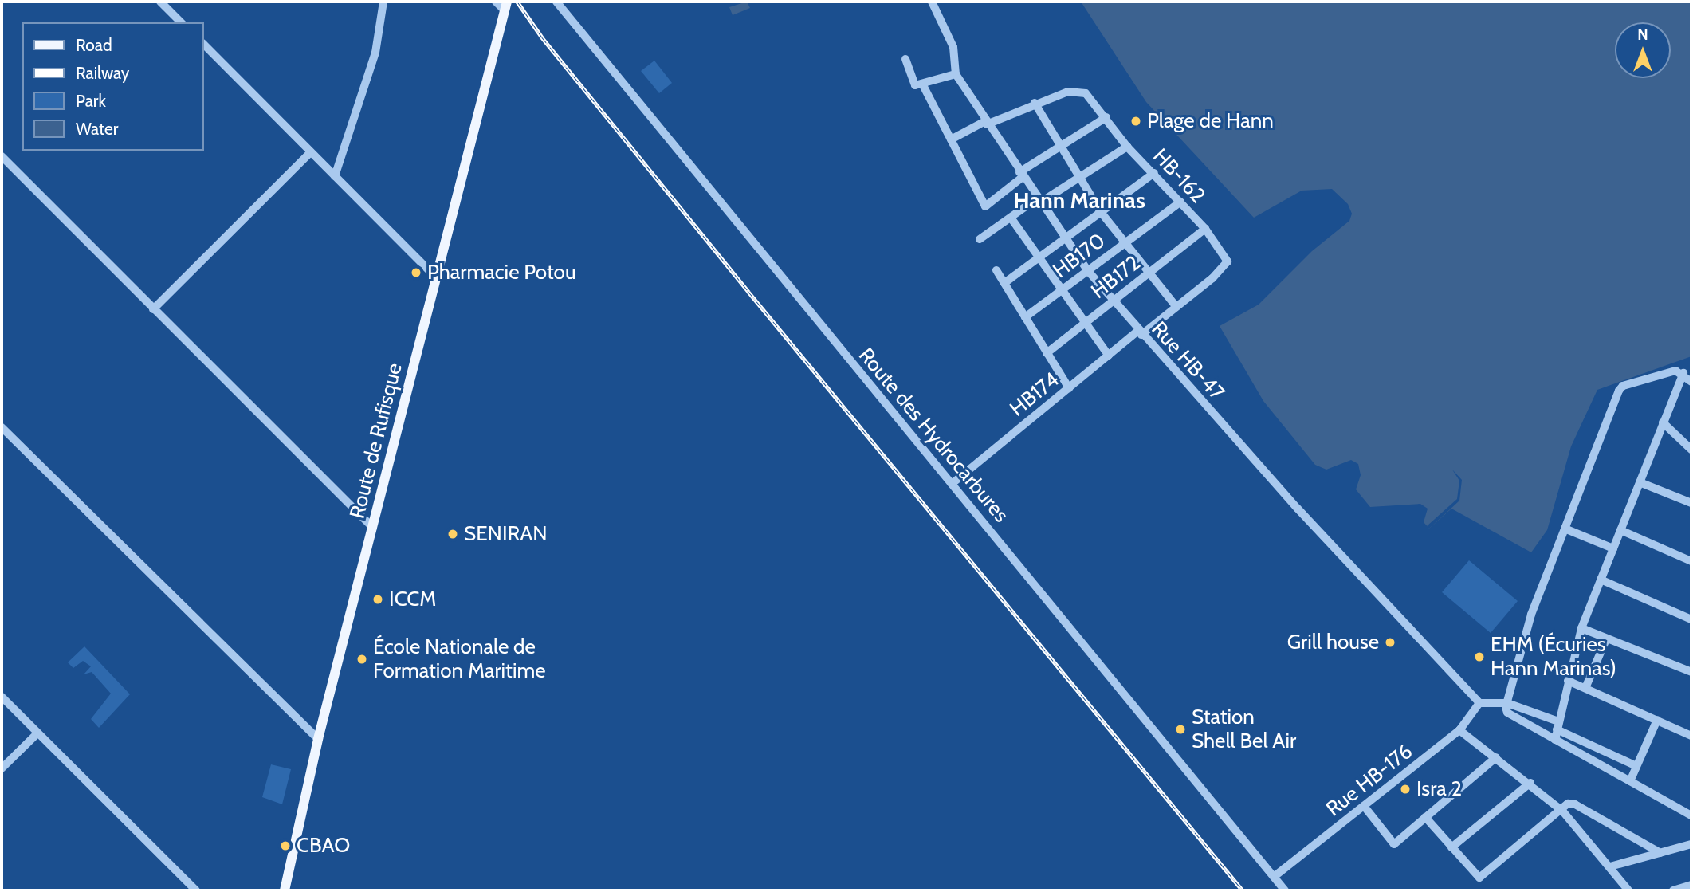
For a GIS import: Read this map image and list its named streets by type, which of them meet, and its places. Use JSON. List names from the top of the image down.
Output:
{
  "streets": {
    "main road": ["Route de Rufisque"],
    "street": [
      "HB-162",
      "HB170",
      "HB172",
      "Rue HB-47",
      "HB174",
      "Route des Hydrocarbures",
      "Rue HB-176"
    ]
  },
  "crossings": [
    ["HB-162", "HB170"],
    ["HB-162", "HB172"],
    ["HB-162", "Rue HB-47"],
    ["HB-162", "HB174"],
    ["HB170", "Rue HB-47"],
    ["HB172", "Rue HB-47"],
    ["Rue HB-47", "HB174"],
    ["Rue HB-47", "Rue HB-176"],
    ["HB174", "Route des Hydrocarbures"],
    ["Route des Hydrocarbures", "Rue HB-176"]
  ],
  "districts": ["Hann Marinas"],
  "places": [
    "Plage de Hann",
    "Pharmacie Potou",
    "SENIRAN",
    "ICCM",
    "Grill house",
    "EHM (Écuries Hann Marinas)",
    "École Nationale de Formation Maritime",
    "Station Shell Bel Air",
    "Isra 2",
    "CBAO"
  ],
  "legend": [
    "Road",
    "Railway",
    "Park",
    "Water"
  ],
  "north": "top"
}
